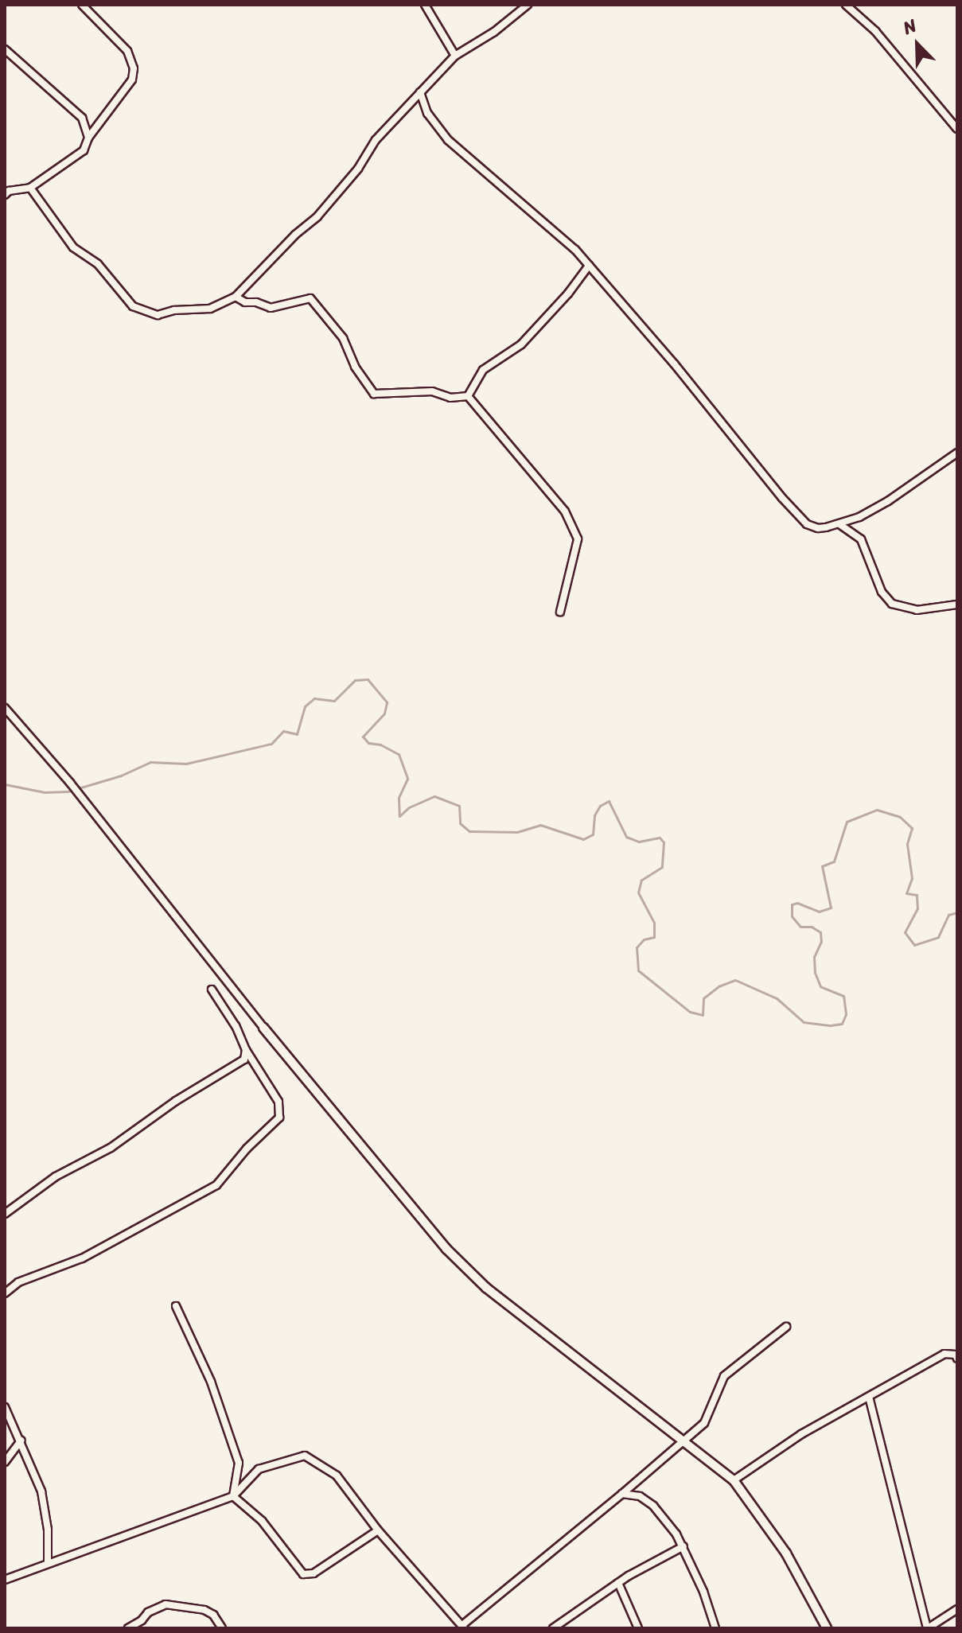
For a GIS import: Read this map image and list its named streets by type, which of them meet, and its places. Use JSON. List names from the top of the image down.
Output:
{
  "north": "top left"
}
